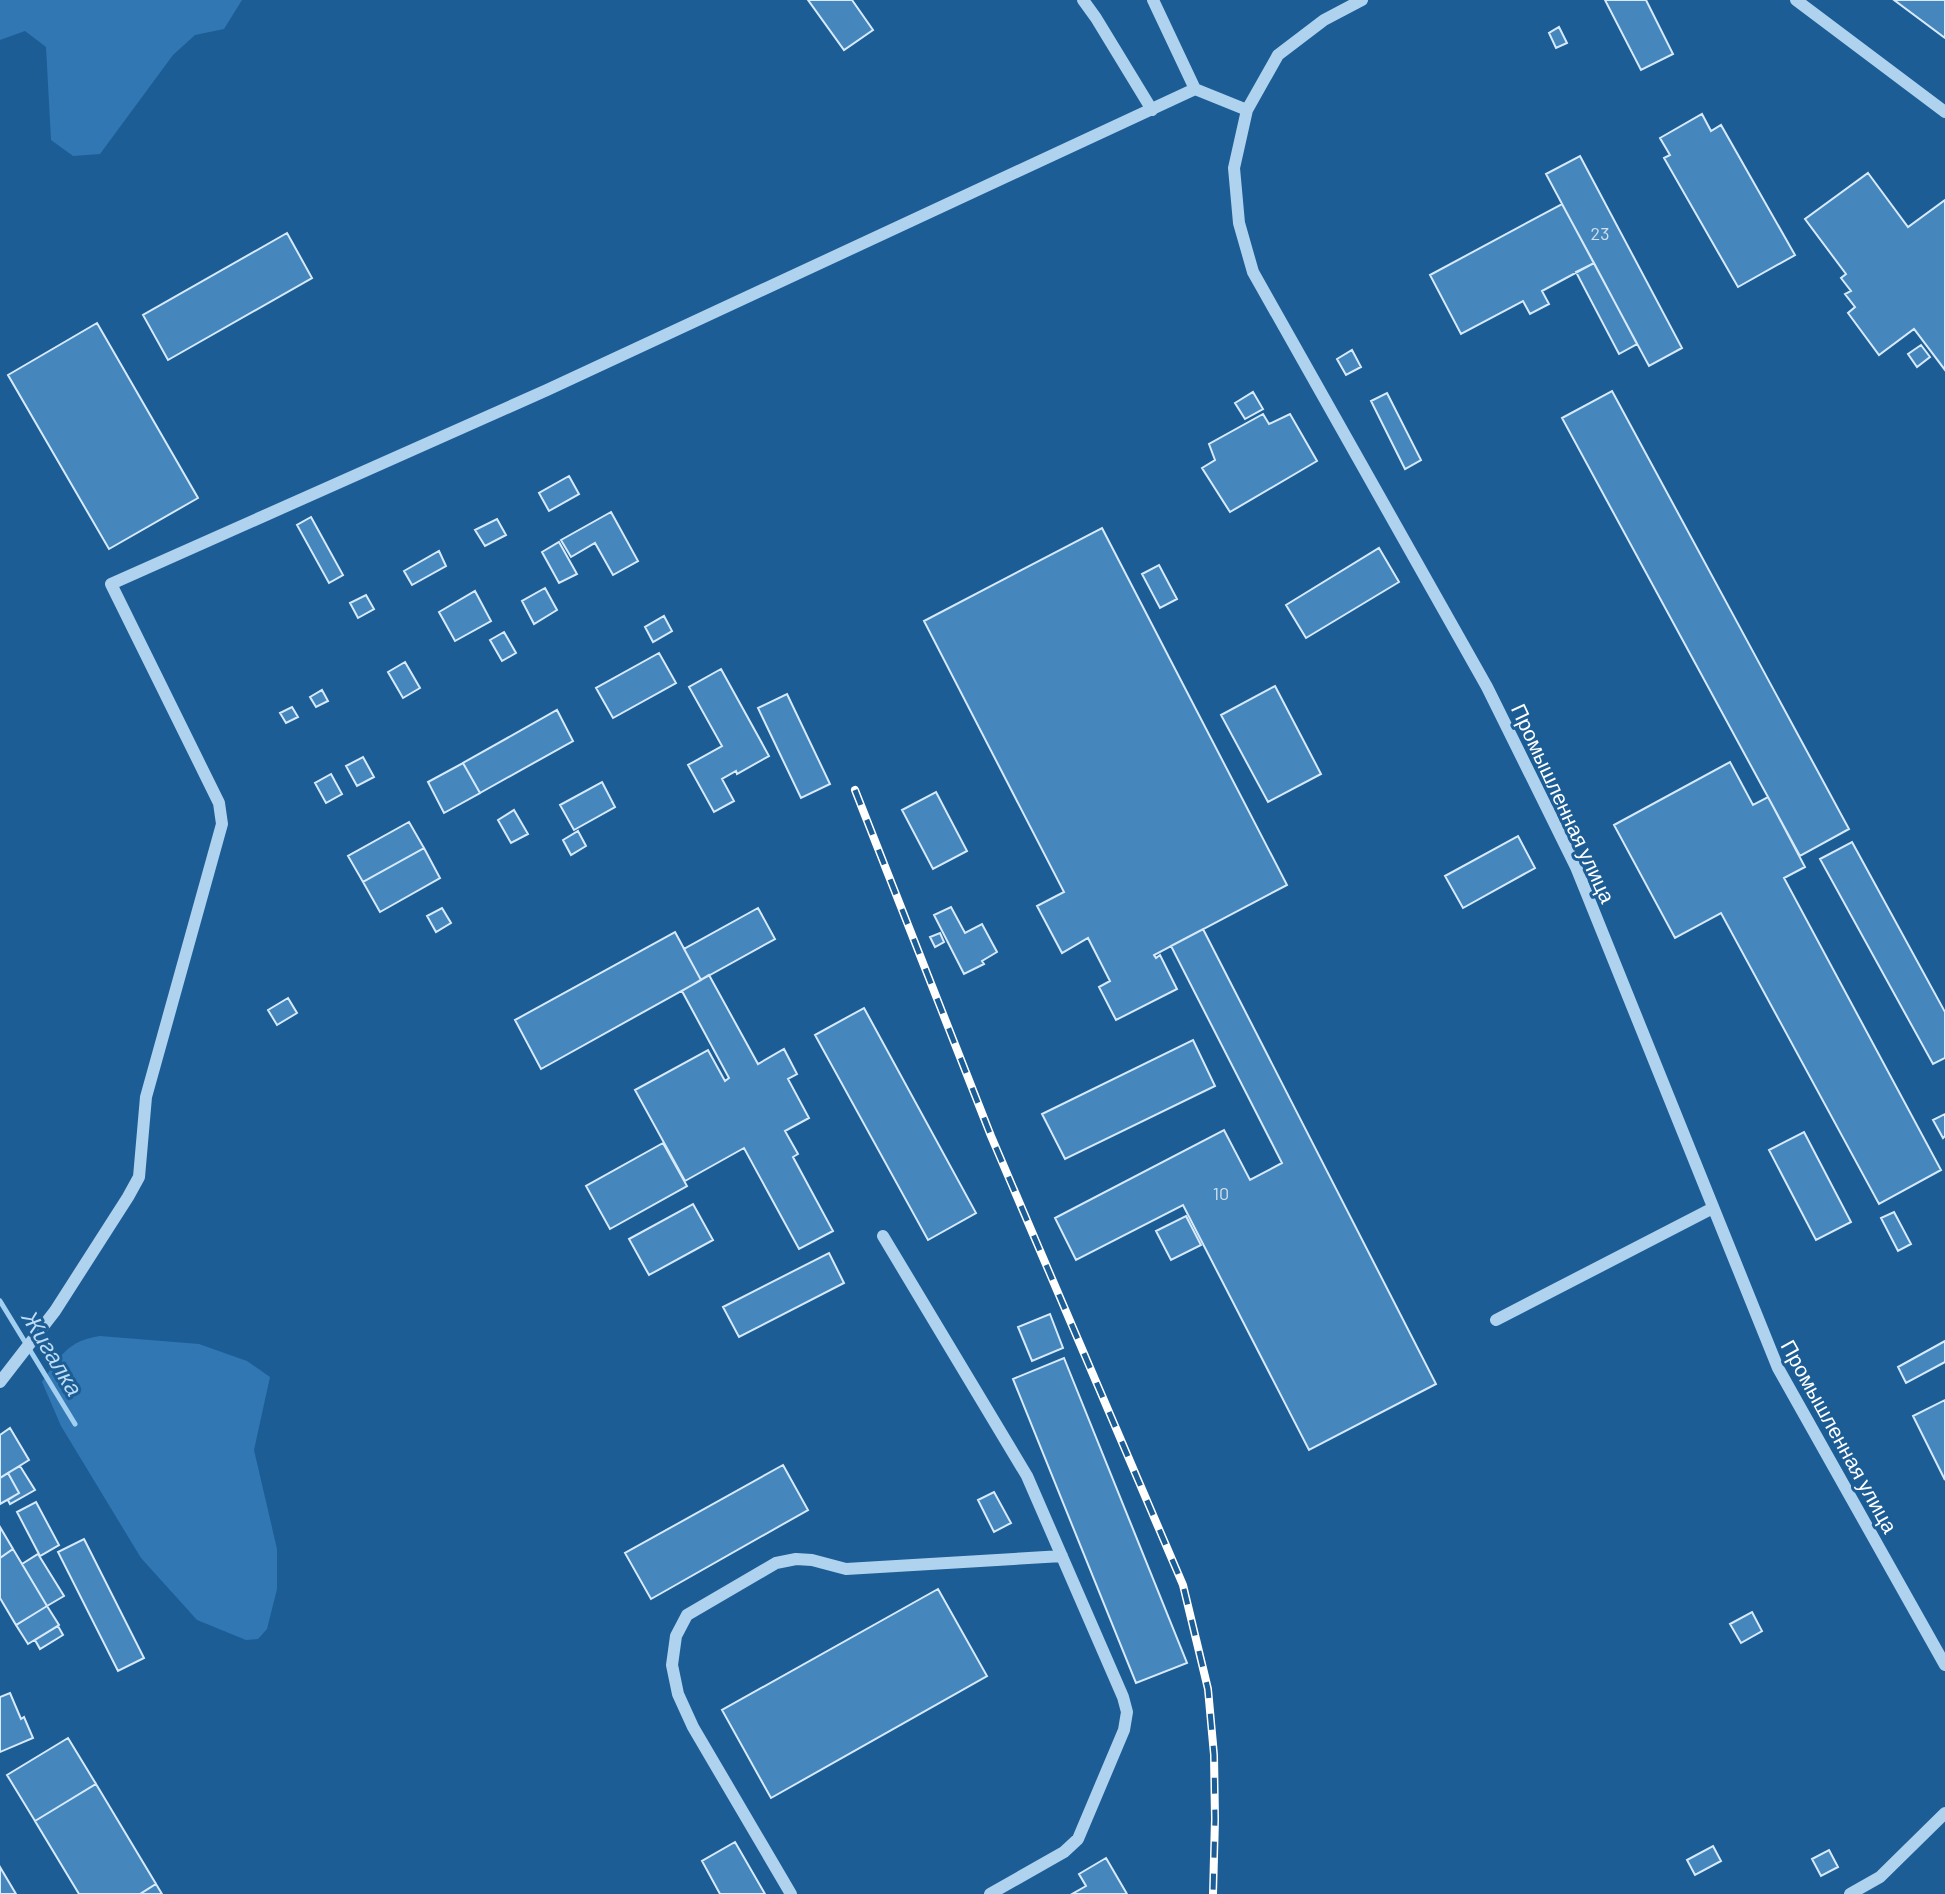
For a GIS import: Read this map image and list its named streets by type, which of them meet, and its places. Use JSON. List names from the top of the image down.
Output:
{
  "streets": {
    "street": ["Промышленная улица"]
  },
  "water": ["Жигалка"],
  "house_numbers": ["23", "10"]
}
